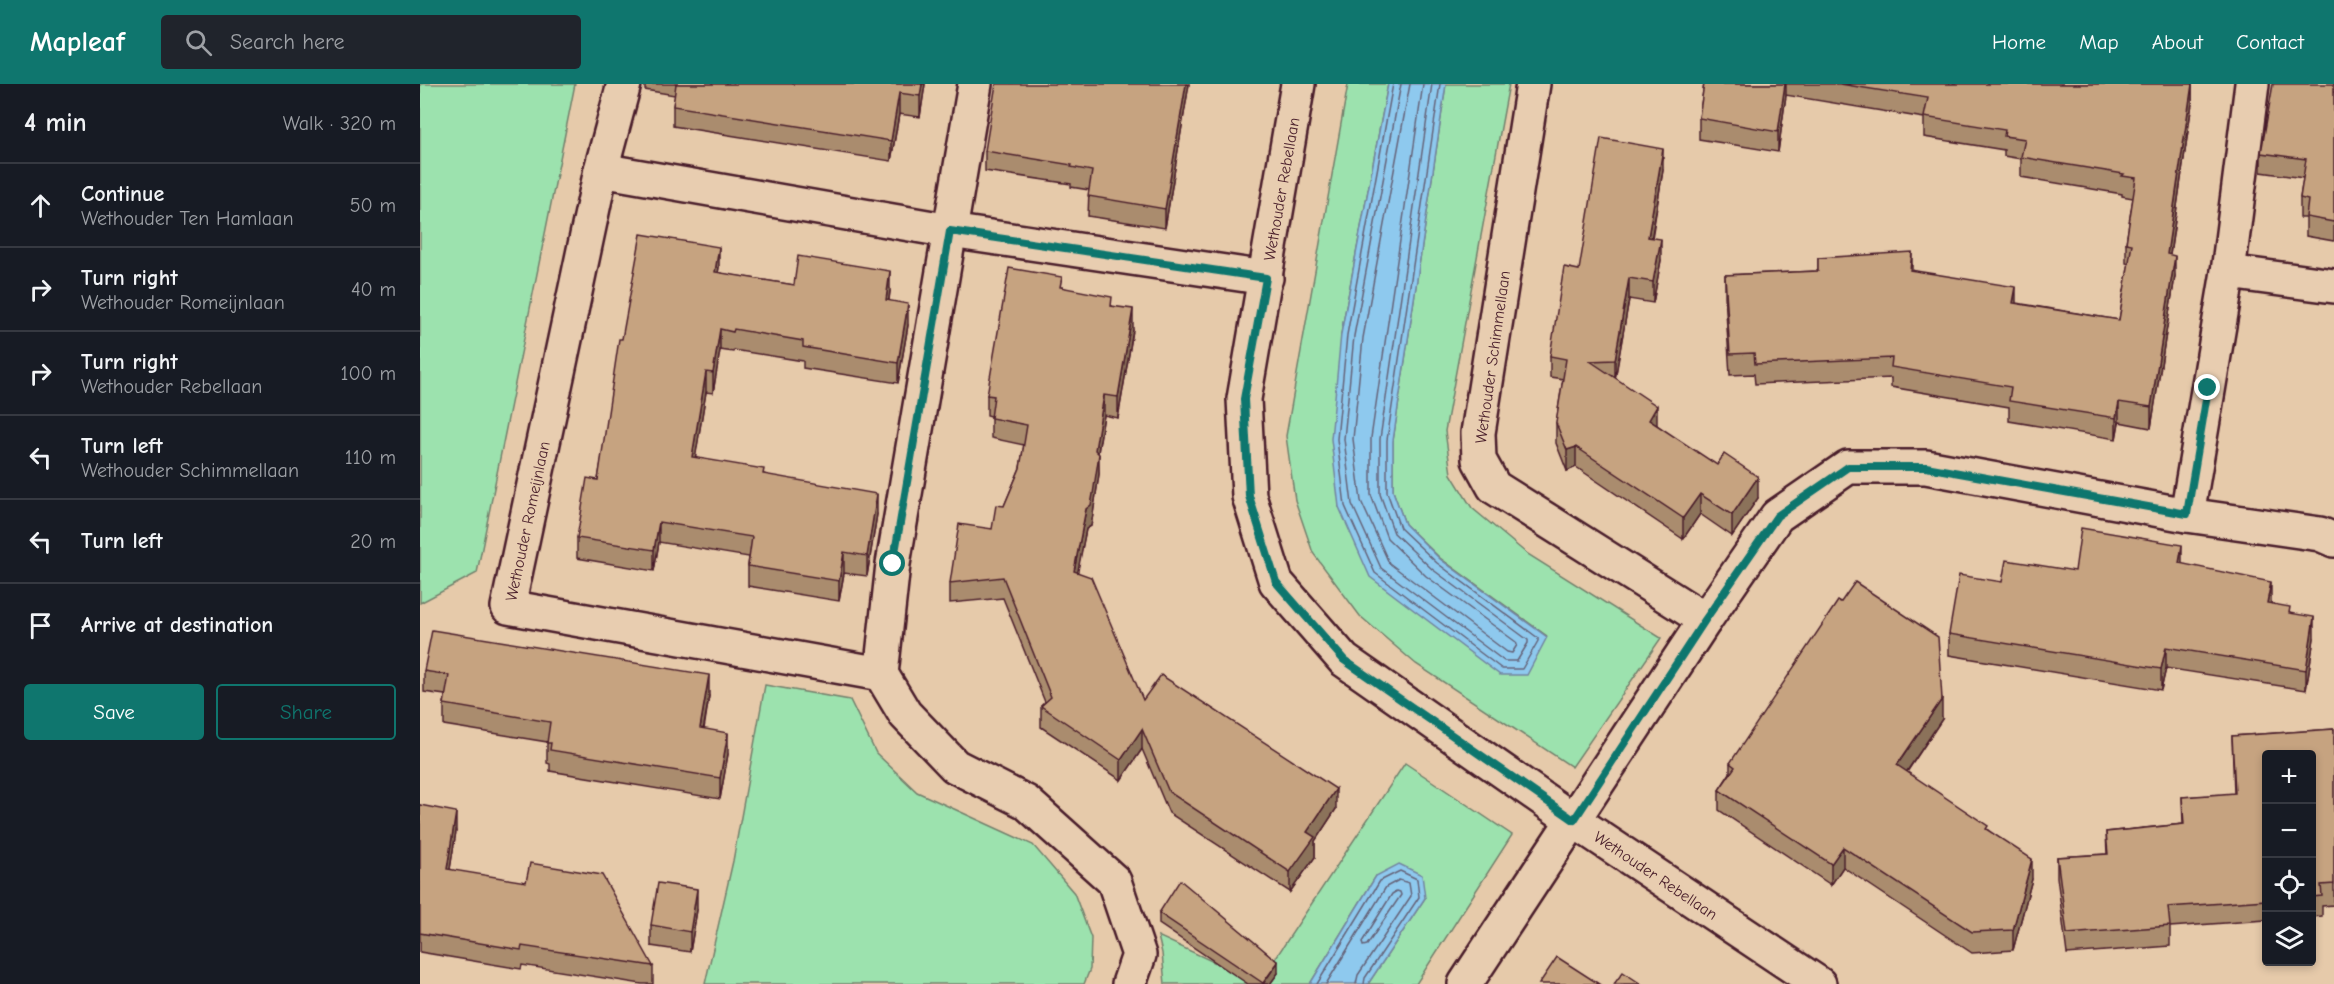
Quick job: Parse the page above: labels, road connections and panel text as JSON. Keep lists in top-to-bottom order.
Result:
{
  "streets": {
    "street": ["Wethouder Rebellaan", "Wethouder Schimmellaan", "Wethouder Romeijnlaan"]
  },
  "page": {
    "header": "Mapleaf",
    "search": "Search here",
    "nav": [
      "Home",
      "Map",
      "About",
      "Contact"
    ],
    "heading": ["4 min", "Walk · 320 m"],
    "list": [
      ["Continue", "Wethouder Ten Hamlaan", "50 m"],
      ["Turn right", "Wethouder Romeijnlaan", "40 m"],
      ["Turn right", "Wethouder Rebellaan", "100 m"],
      ["Turn left", "Wethouder Schimmellaan", "110 m"],
      ["Turn left", "20 m"],
      "Arrive at destination"
    ],
    "buttons": ["Save", "Share"],
    "map_buttons": ["+", "−"]
  }
}
